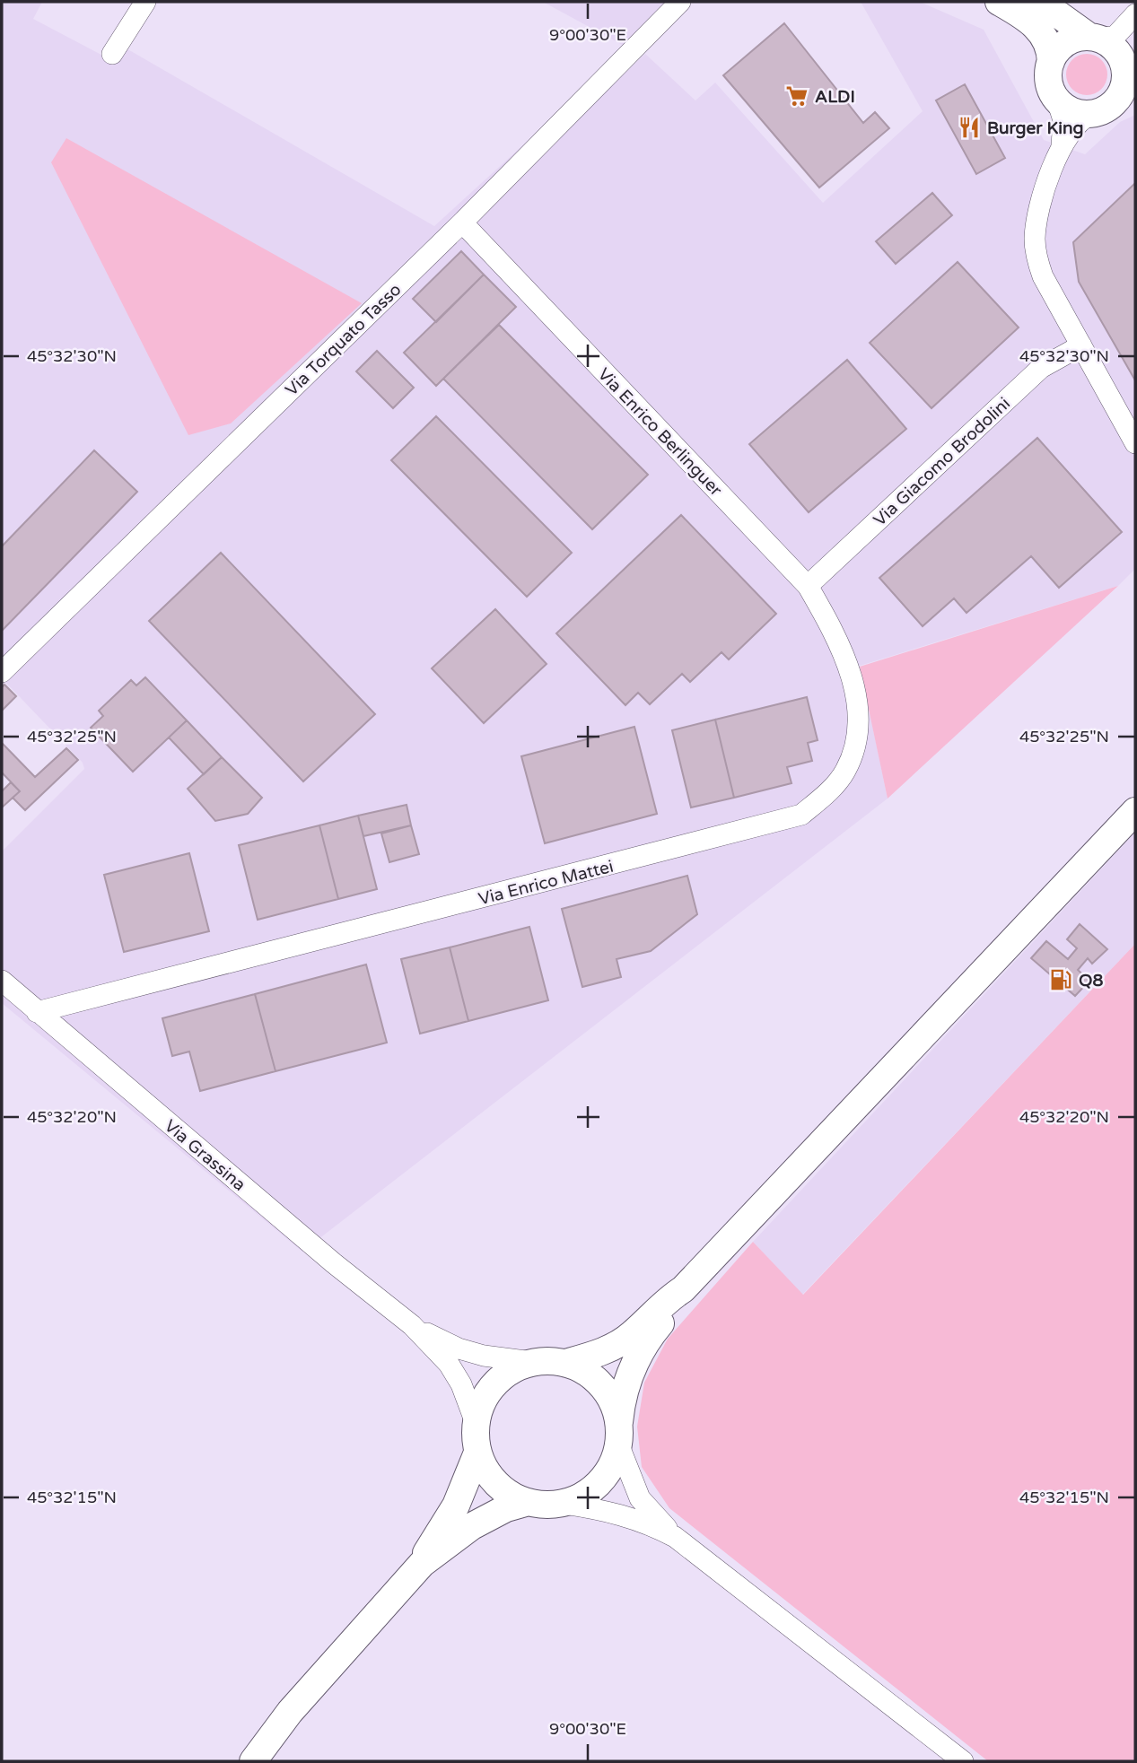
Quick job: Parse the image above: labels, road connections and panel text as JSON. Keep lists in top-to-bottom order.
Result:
{
  "streets": {
    "street": [
      "Via Torquato Tasso",
      "Via Enrico Berlinguer",
      "Via Giacomo Brodolini",
      "Via Enrico Mattei",
      "Via Grassina"
    ]
  },
  "crossings": [
    ["Via Torquato Tasso", "Via Enrico Berlinguer"],
    ["Via Enrico Berlinguer", "Via Giacomo Brodolini"],
    ["Via Enrico Berlinguer", "Via Enrico Mattei"],
    ["Via Giacomo Brodolini", "Via Enrico Mattei"],
    ["Via Enrico Mattei", "Via Grassina"]
  ],
  "places": {
    "supermarket": ["ALDI"],
    "restaurant": ["Burger King"],
    "fuel station": ["Q8"]
  },
  "coordinates": [
    "9°00'30\"E",
    "45°32'30\"N",
    "45°32'25\"N",
    "45°32'20\"N",
    "45°32'15\"N"
  ]
}
